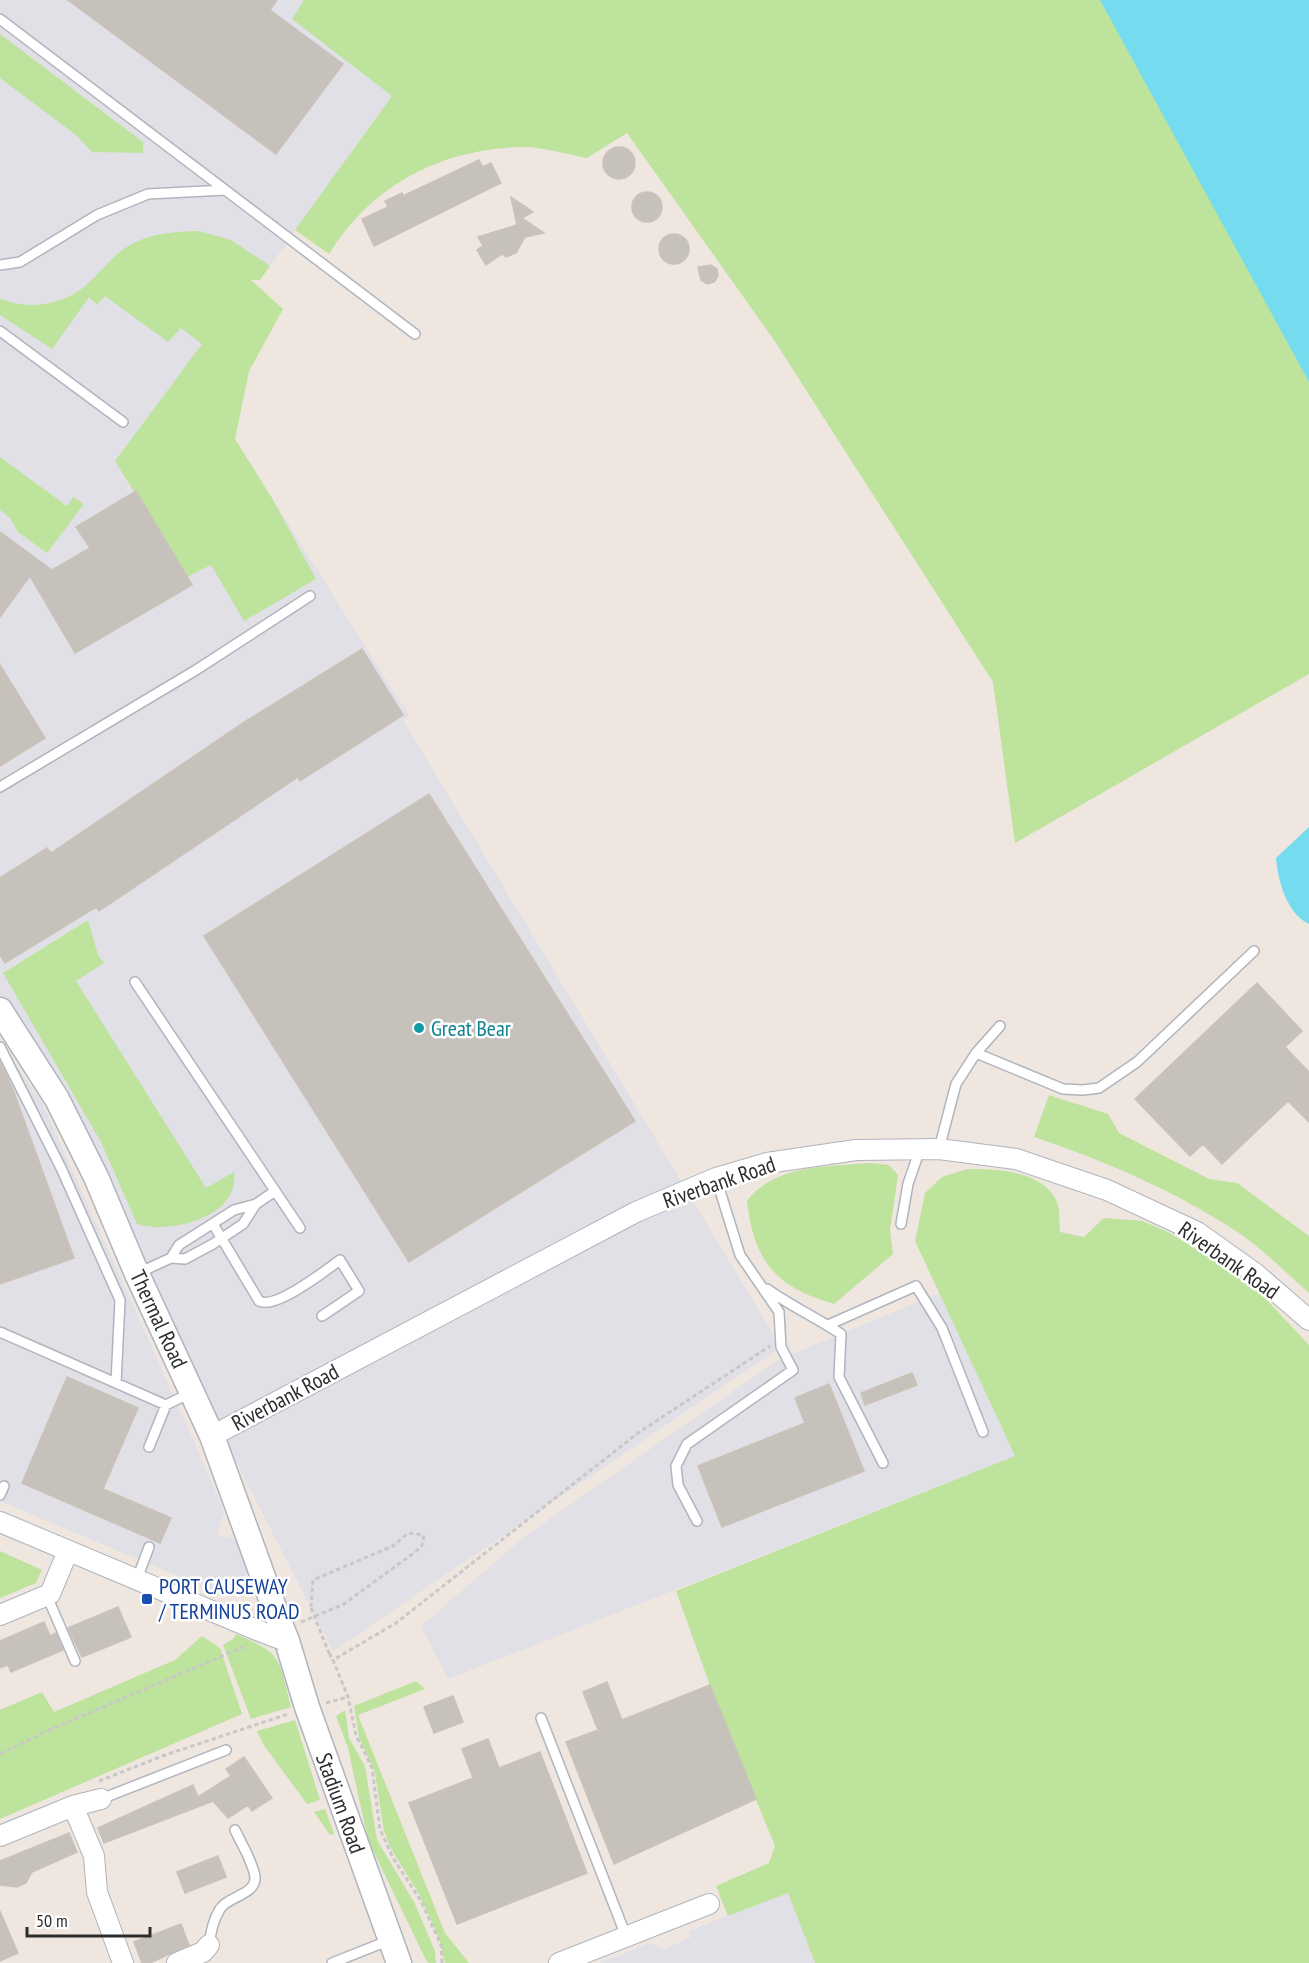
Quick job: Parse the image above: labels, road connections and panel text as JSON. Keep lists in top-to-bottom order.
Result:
{
  "streets": {
    "street": ["Riverbank Road", "Thermal Road", "Stadium Road"]
  },
  "crossings": [
    ["Riverbank Road", "Thermal Road"],
    ["Thermal Road", "Stadium Road"]
  ],
  "places": {
    "other": ["Great Bear"],
    "transit": ["PORT CAUSEWAY / TERMINUS ROAD"]
  },
  "scale_bar": "50 m"
}
